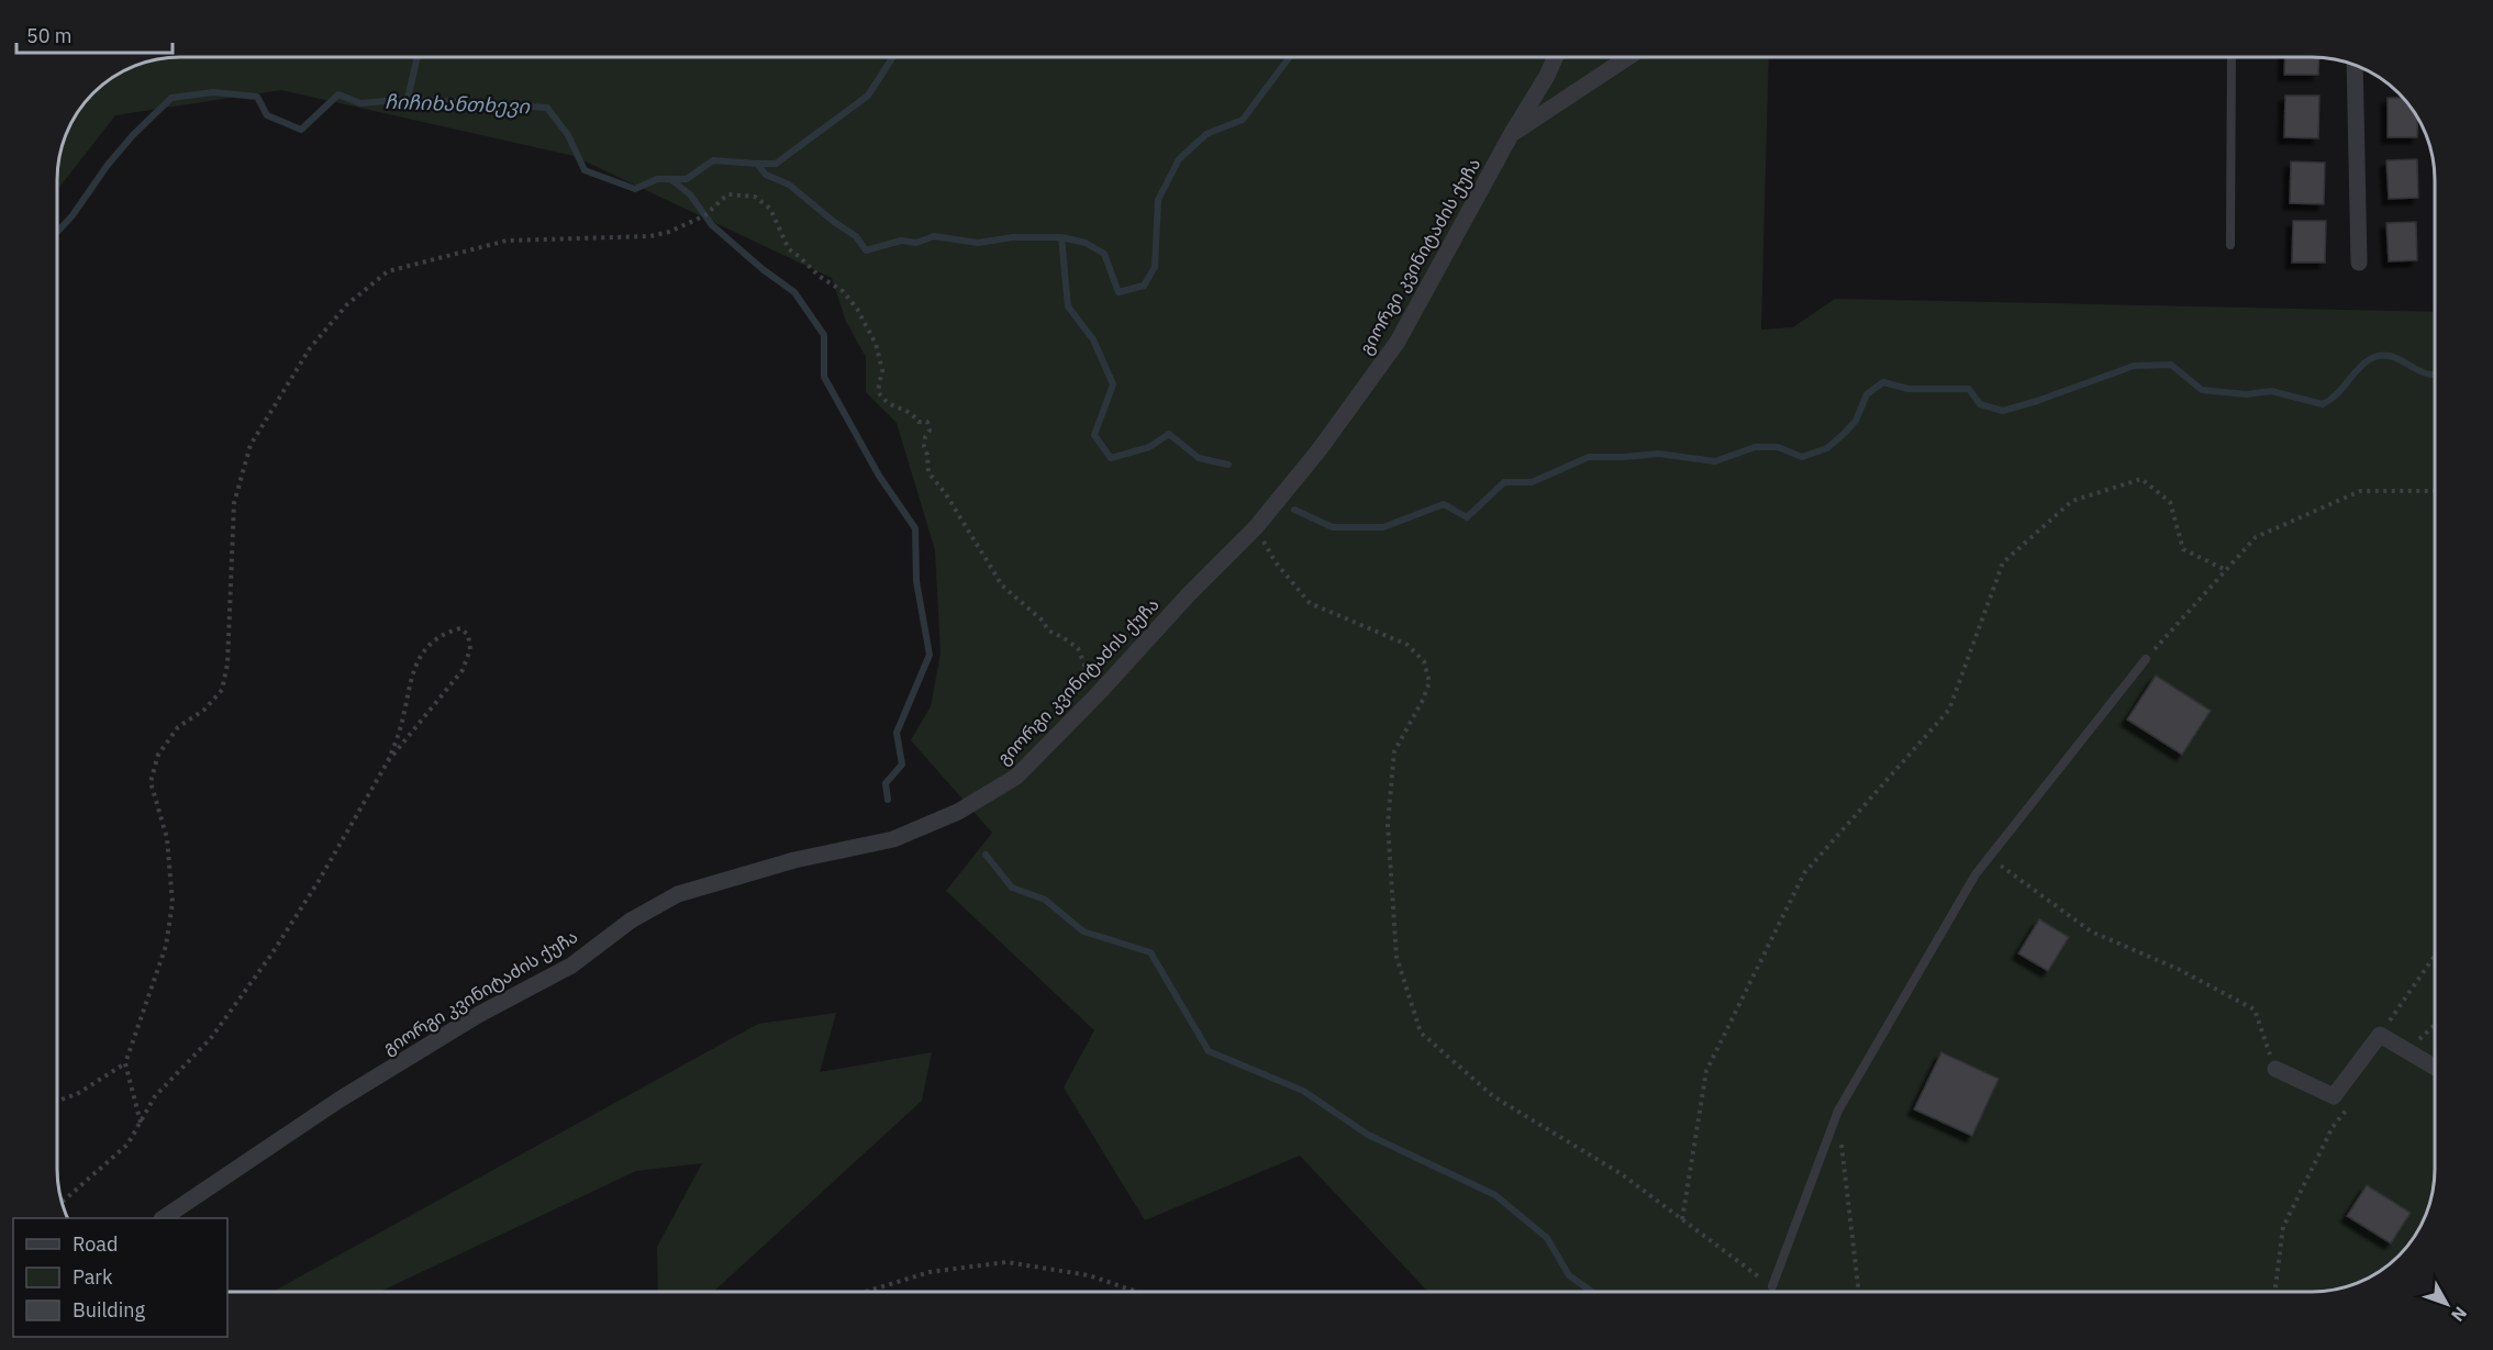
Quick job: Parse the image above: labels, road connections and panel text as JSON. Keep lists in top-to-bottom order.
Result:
{
  "streets": {
    "street": ["გიორგი კვინიტაძის ქუჩა"]
  },
  "water": ["ჩიჩიხანთხევი"],
  "legend": ["Road", "Park", "Building"],
  "scale_bar": "50 m",
  "north": "bottom right"
}
